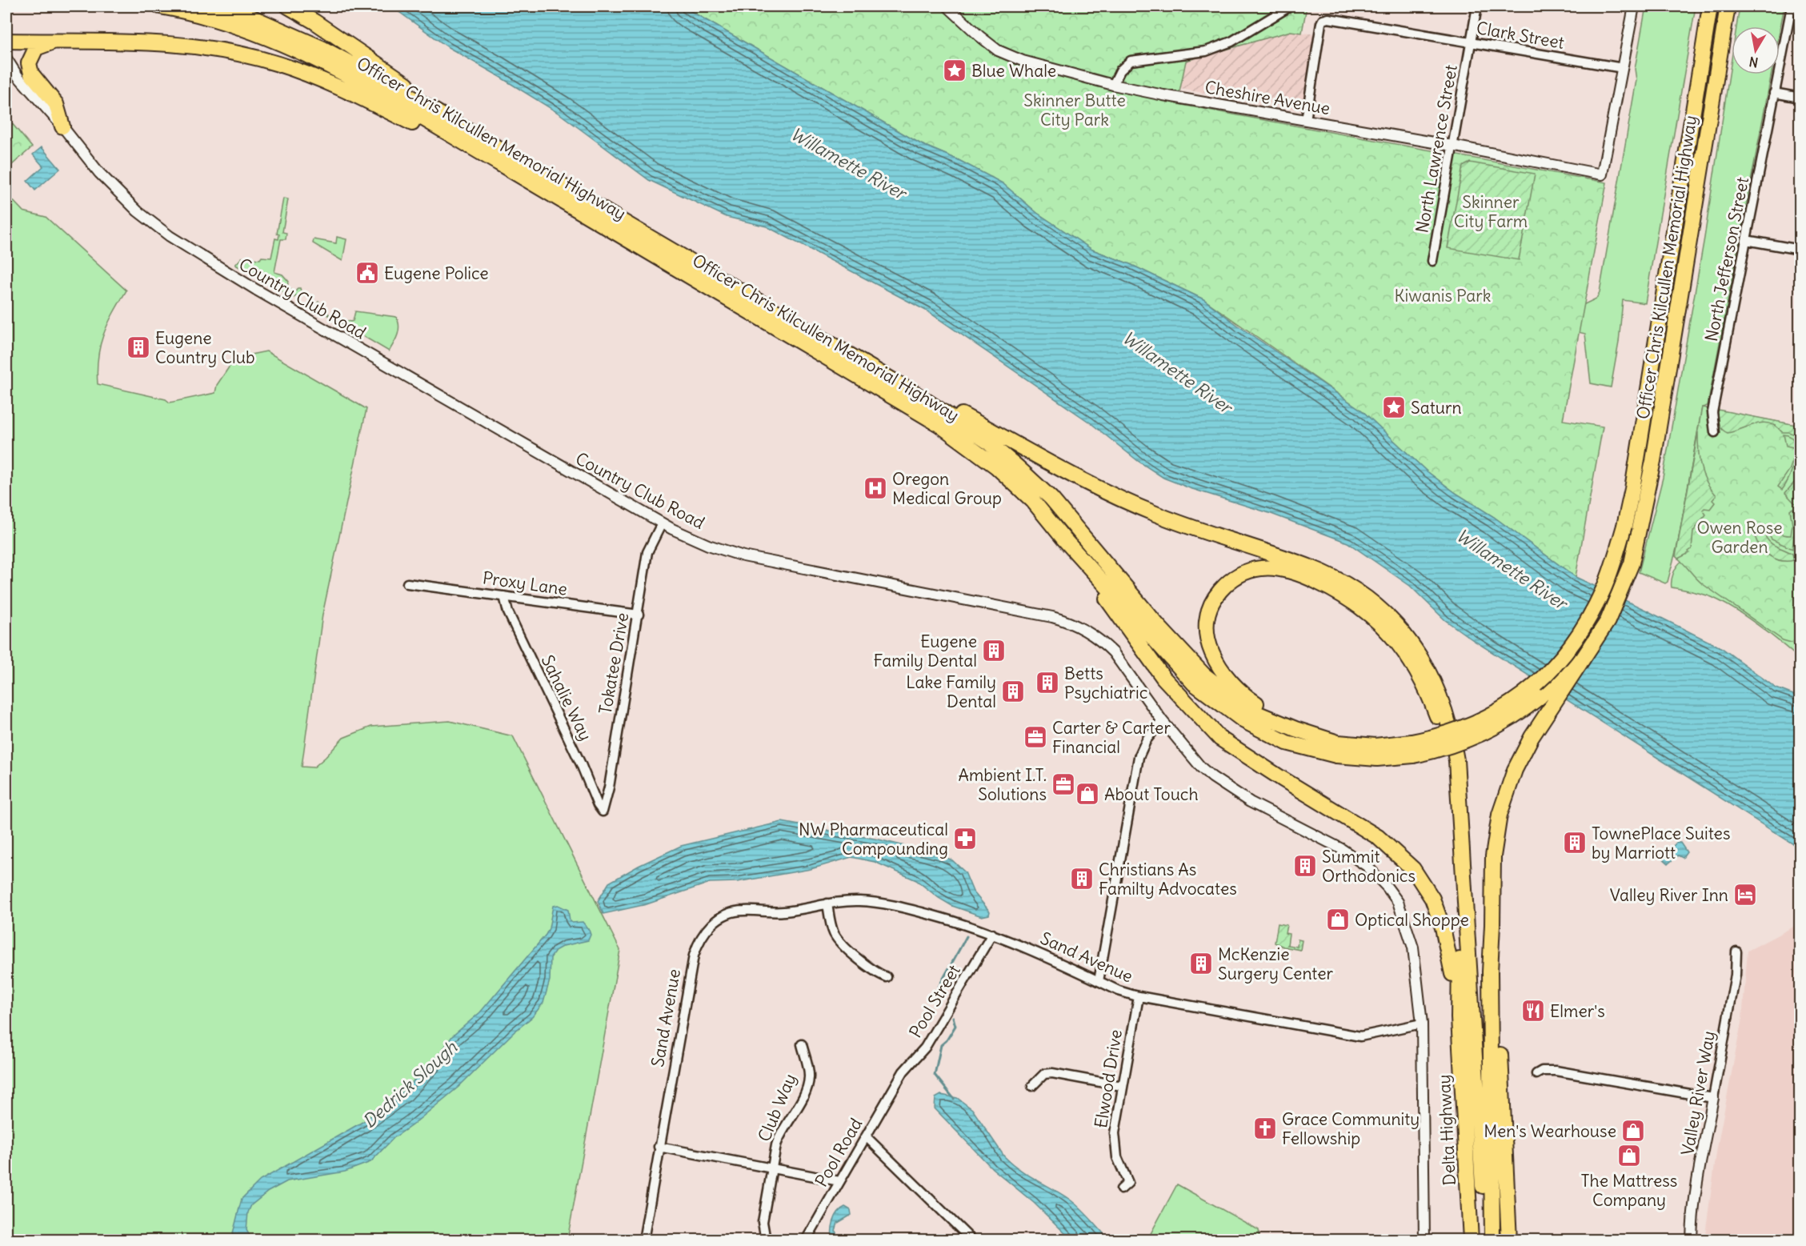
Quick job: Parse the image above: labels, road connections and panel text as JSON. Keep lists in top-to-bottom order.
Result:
{
  "streets": {
    "highway": ["Officer Chris Kilcullen Memorial Highway", "Delta Highway"],
    "street": [
      "Clark Street",
      "Cheshire Avenue",
      "North Lawrence Street",
      "North Jefferson Street",
      "Country Club Road",
      "Proxy Lane",
      "Tokatee Drive",
      "Sahalie Way",
      "Sand Avenue",
      "Pool Street",
      "Elwood Drive",
      "Valley River Way",
      "Club Way",
      "Pool Road"
    ]
  },
  "crossings": [
    ["Clark Street", "Cheshire Avenue"],
    ["Clark Street", "North Lawrence Street"],
    ["Cheshire Avenue", "North Lawrence Street"],
    ["Country Club Road", "Tokatee Drive"],
    ["Country Club Road", "Sand Avenue"],
    ["Proxy Lane", "Tokatee Drive"],
    ["Proxy Lane", "Sahalie Way"],
    ["Tokatee Drive", "Sahalie Way"],
    ["Sand Avenue", "Pool Street"],
    ["Sand Avenue", "Elwood Drive"],
    ["Pool Street", "Pool Road"]
  ],
  "water": ["Willamette River", "Dedrick Slough"],
  "parks": [
    "Skinner Butte City Park",
    "Skinner City Farm",
    "Kiwanis Park",
    "Owen Rose Garden"
  ],
  "places": {
    "place": ["Blue Whale", "Saturn"],
    "public building": ["Eugene Police"],
    "building": [
      "Eugene Country Club",
      "Eugene Family Dental",
      "Betts Psychiatric",
      "Lake Family Dental",
      "TownePlace Suites by Marriott",
      "Summit Orthodonics",
      "Christians As Familty Advocates",
      "McKenzie Surgery Center"
    ],
    "hospital": ["Oregon Medical Group"],
    "office": ["Carter & Carter Financial", "Ambient I.T. Solutions"],
    "shop": [
      "About Touch",
      "Optical Shoppe",
      "Men's Wearhouse",
      "The Mattress Company"
    ],
    "pharmacy": ["NW Pharmaceutical Compounding"],
    "hotel": ["Valley River Inn"],
    "restaurant": ["Elmer's"],
    "church": ["Grace Community Fellowship"]
  },
  "north": "bottom"
}
